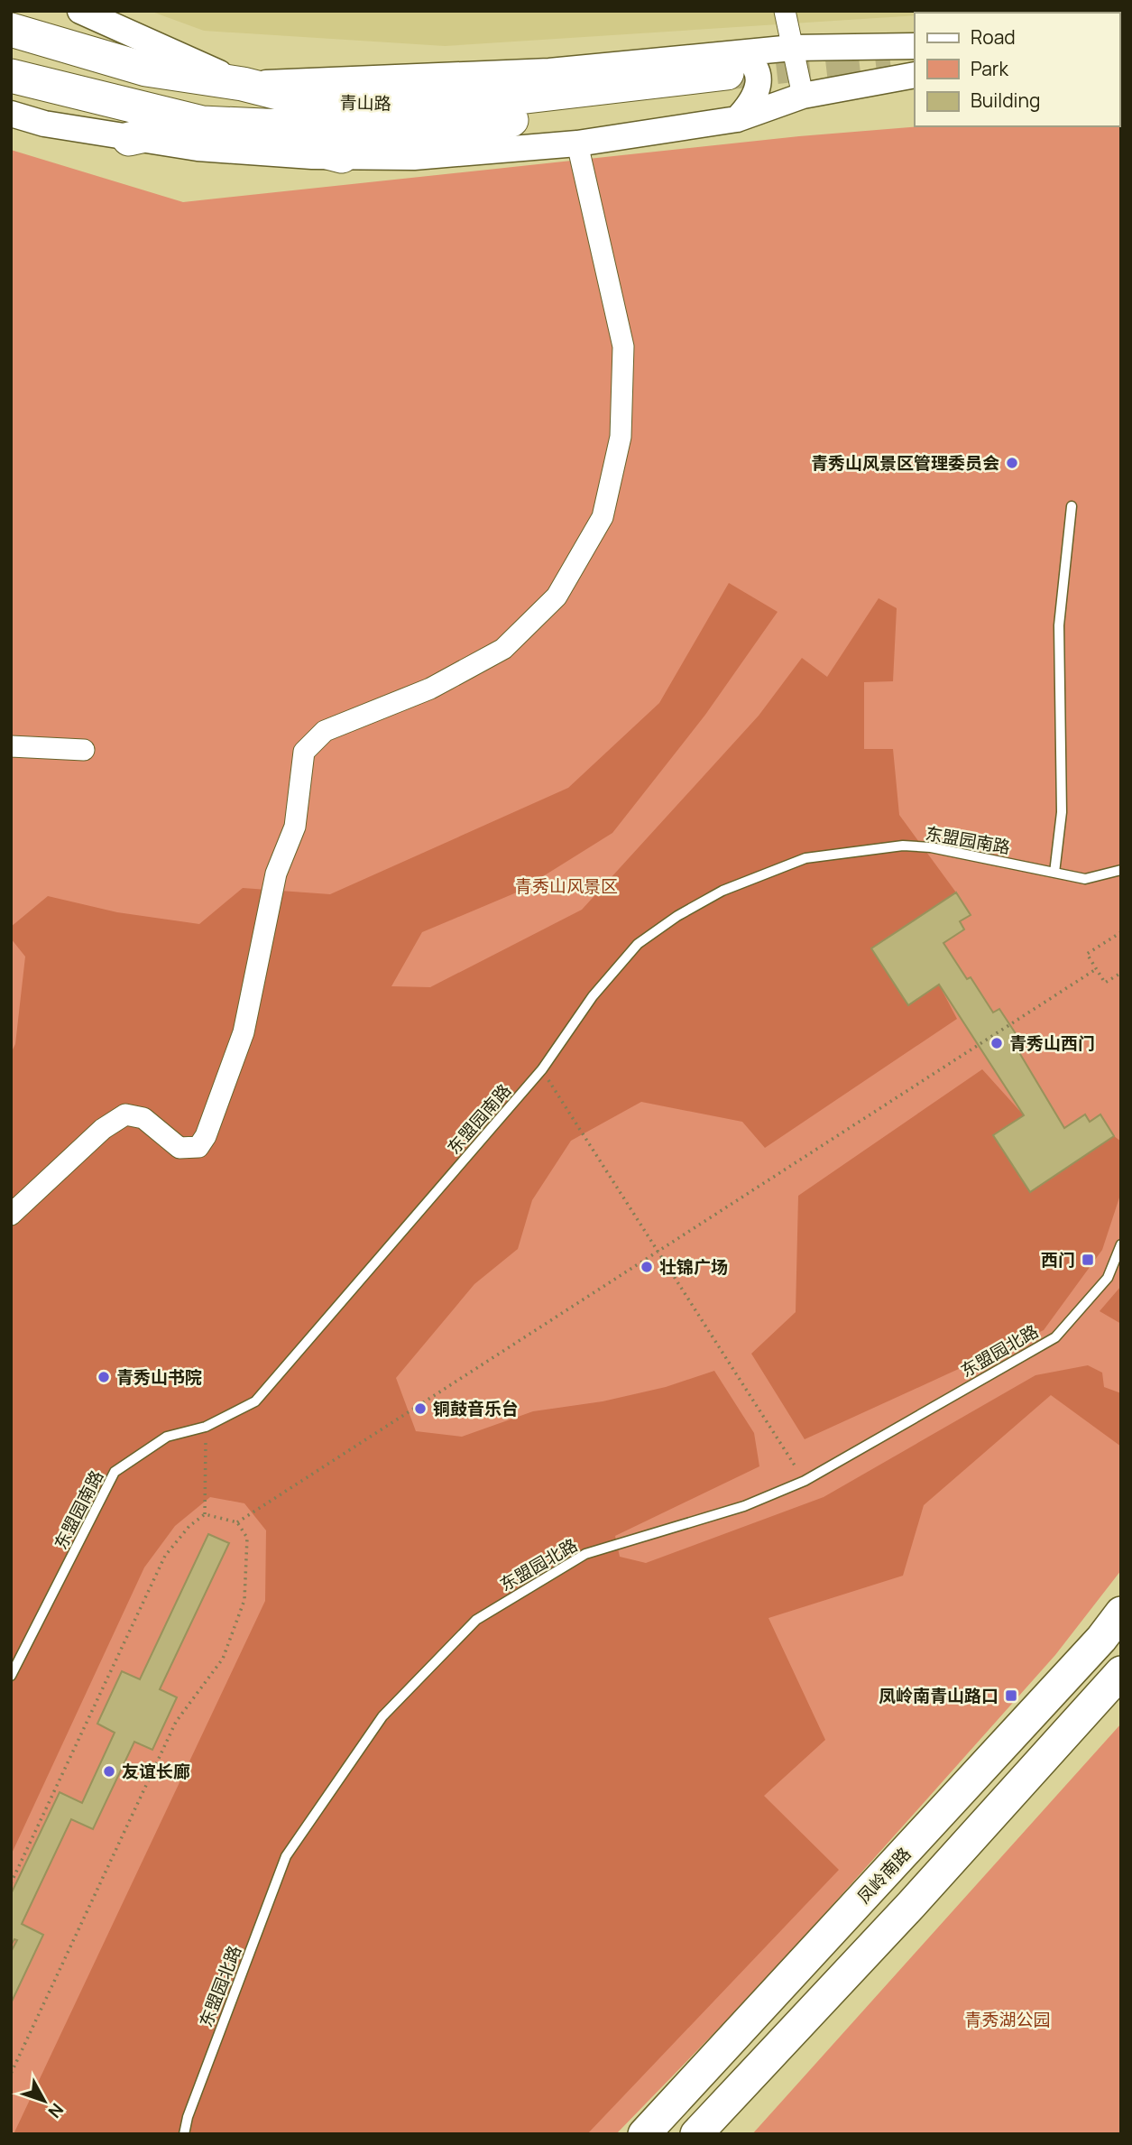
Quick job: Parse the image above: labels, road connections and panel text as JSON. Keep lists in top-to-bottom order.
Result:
{
  "streets": {
    "highway": ["青山路"],
    "main road": ["凤岭南路"],
    "lane": ["东盟园南路", "东盟园北路"]
  },
  "parks": ["青秀山风景区", "青秀湖公园"],
  "places": {
    "other": [
      "青秀山风景区管理委员会",
      "青秀山西门",
      "壮锦广场",
      "青秀山书院",
      "铜鼓音乐台",
      "友谊长廊"
    ],
    "transit": ["西门", "凤岭南青山路口"]
  },
  "legend": ["Road", "Park", "Building"],
  "north": "bottom right"
}
